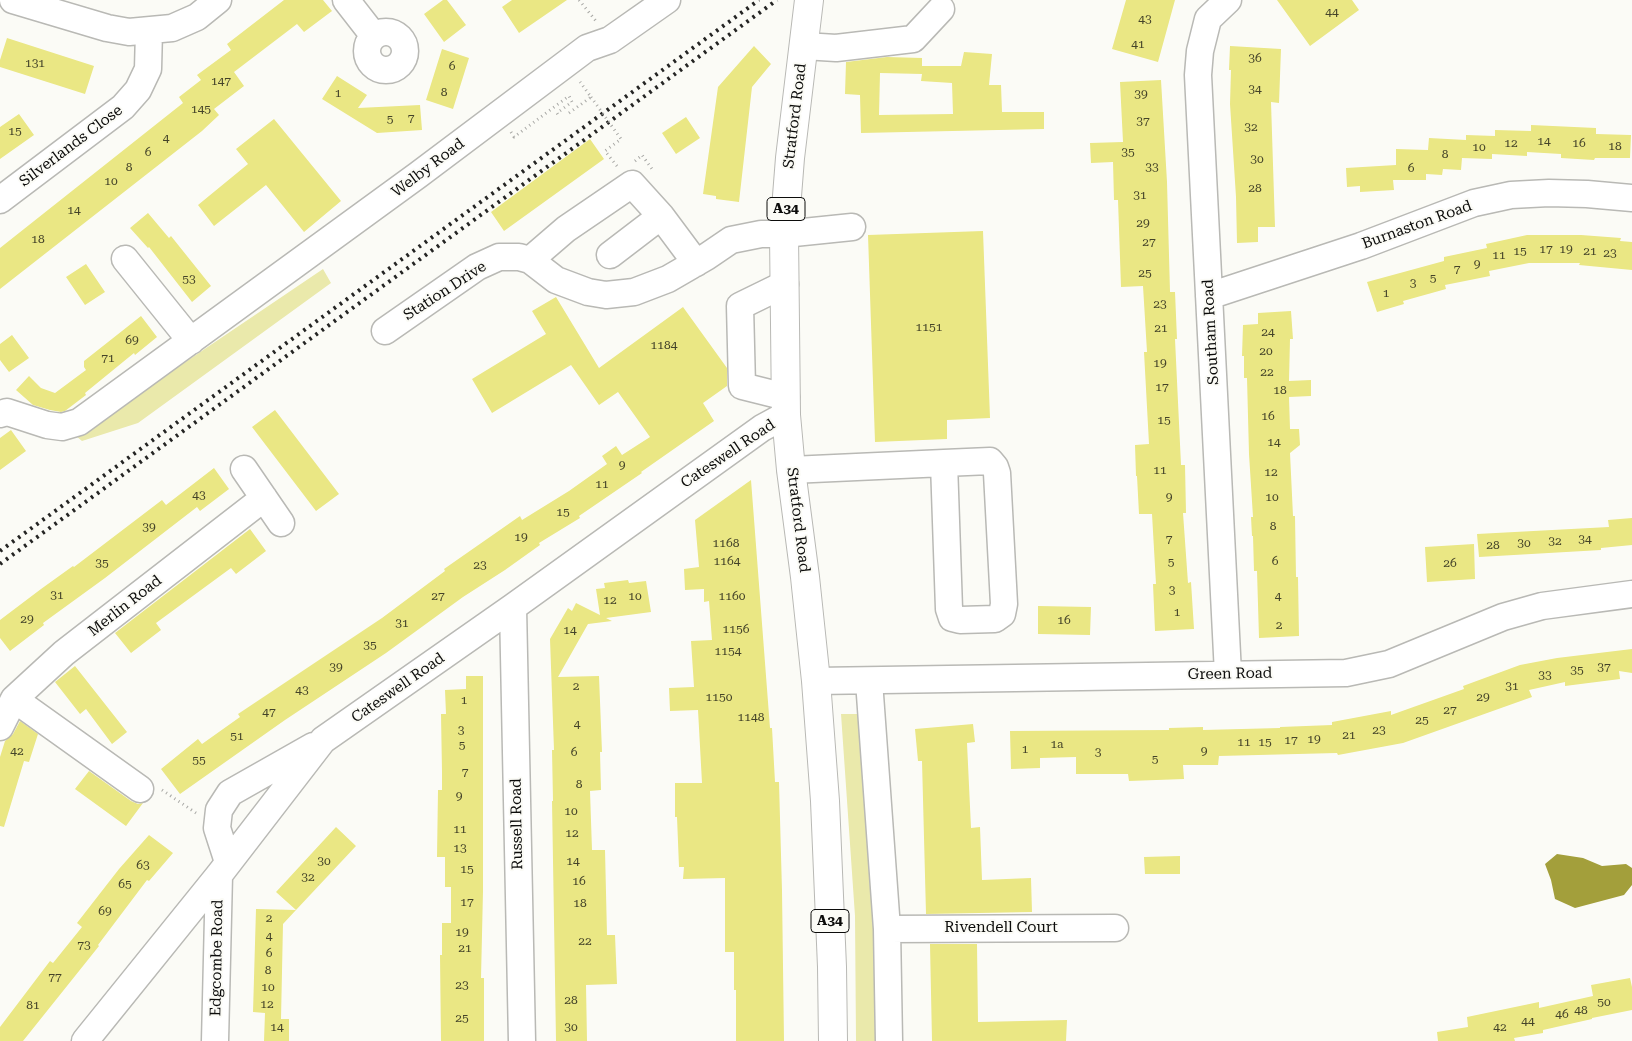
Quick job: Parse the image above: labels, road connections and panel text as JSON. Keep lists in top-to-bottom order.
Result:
{
  "streets": {
    "highway": ["Stratford Road", "A34"],
    "street": [
      "Silverlands Close",
      "Welby Road",
      "Burnaston Road",
      "Station Drive",
      "Southam Road",
      "Cateswell Road",
      "Merlin Road",
      "Green Road",
      "Russell Road",
      "Rivendell Court",
      "Edgcombe Road"
    ]
  },
  "crossings": [
    ["Stratford Road", "Cateswell Road"],
    ["Stratford Road", "Green Road"],
    ["Burnaston Road", "Southam Road"],
    ["Southam Road", "Green Road"],
    ["Cateswell Road", "Russell Road"],
    ["Cateswell Road", "Edgcombe Road"]
  ],
  "house_numbers": [
    "44",
    "43",
    "41",
    "36",
    "131",
    "6",
    "147",
    "34",
    "8",
    "1",
    "39",
    "145",
    "7",
    "5",
    "37",
    "32",
    "15",
    "4",
    "14",
    "12",
    "16",
    "18",
    "10",
    "6",
    "35",
    "8",
    "30",
    "8",
    "33",
    "6",
    "10",
    "28",
    "31",
    "14",
    "29",
    "18",
    "27",
    "17",
    "19",
    "15",
    "21",
    "23",
    "11",
    "9",
    "7",
    "25",
    "5",
    "53",
    "3",
    "1",
    "23",
    "1151",
    "21",
    "24",
    "69",
    "1184",
    "20",
    "71",
    "19",
    "22",
    "17",
    "18",
    "16",
    "15",
    "14",
    "9",
    "11",
    "12",
    "11",
    "43",
    "9",
    "10",
    "15",
    "8",
    "39",
    "19",
    "7",
    "34",
    "32",
    "1168",
    "30",
    "28",
    "1164",
    "6",
    "5",
    "35",
    "26",
    "23",
    "3",
    "31",
    "27",
    "10",
    "1160",
    "4",
    "12",
    "1",
    "29",
    "16",
    "31",
    "2",
    "1156",
    "14",
    "35",
    "1154",
    "39",
    "37",
    "35",
    "33",
    "2",
    "31",
    "43",
    "1150",
    "29",
    "1",
    "27",
    "47",
    "1148",
    "25",
    "4",
    "3",
    "23",
    "21",
    "51",
    "19",
    "17",
    "11",
    "15",
    "1a",
    "5",
    "1",
    "42",
    "9",
    "6",
    "3",
    "5",
    "55",
    "7",
    "8",
    "9",
    "10",
    "11",
    "12",
    "13",
    "30",
    "14",
    "63",
    "15",
    "32",
    "16",
    "65",
    "17",
    "18",
    "69",
    "2",
    "19",
    "4",
    "22",
    "73",
    "21",
    "6",
    "8",
    "77",
    "23",
    "10",
    "28",
    "50",
    "12",
    "81",
    "48",
    "46",
    "25",
    "44",
    "14",
    "30",
    "42"
  ]
}
